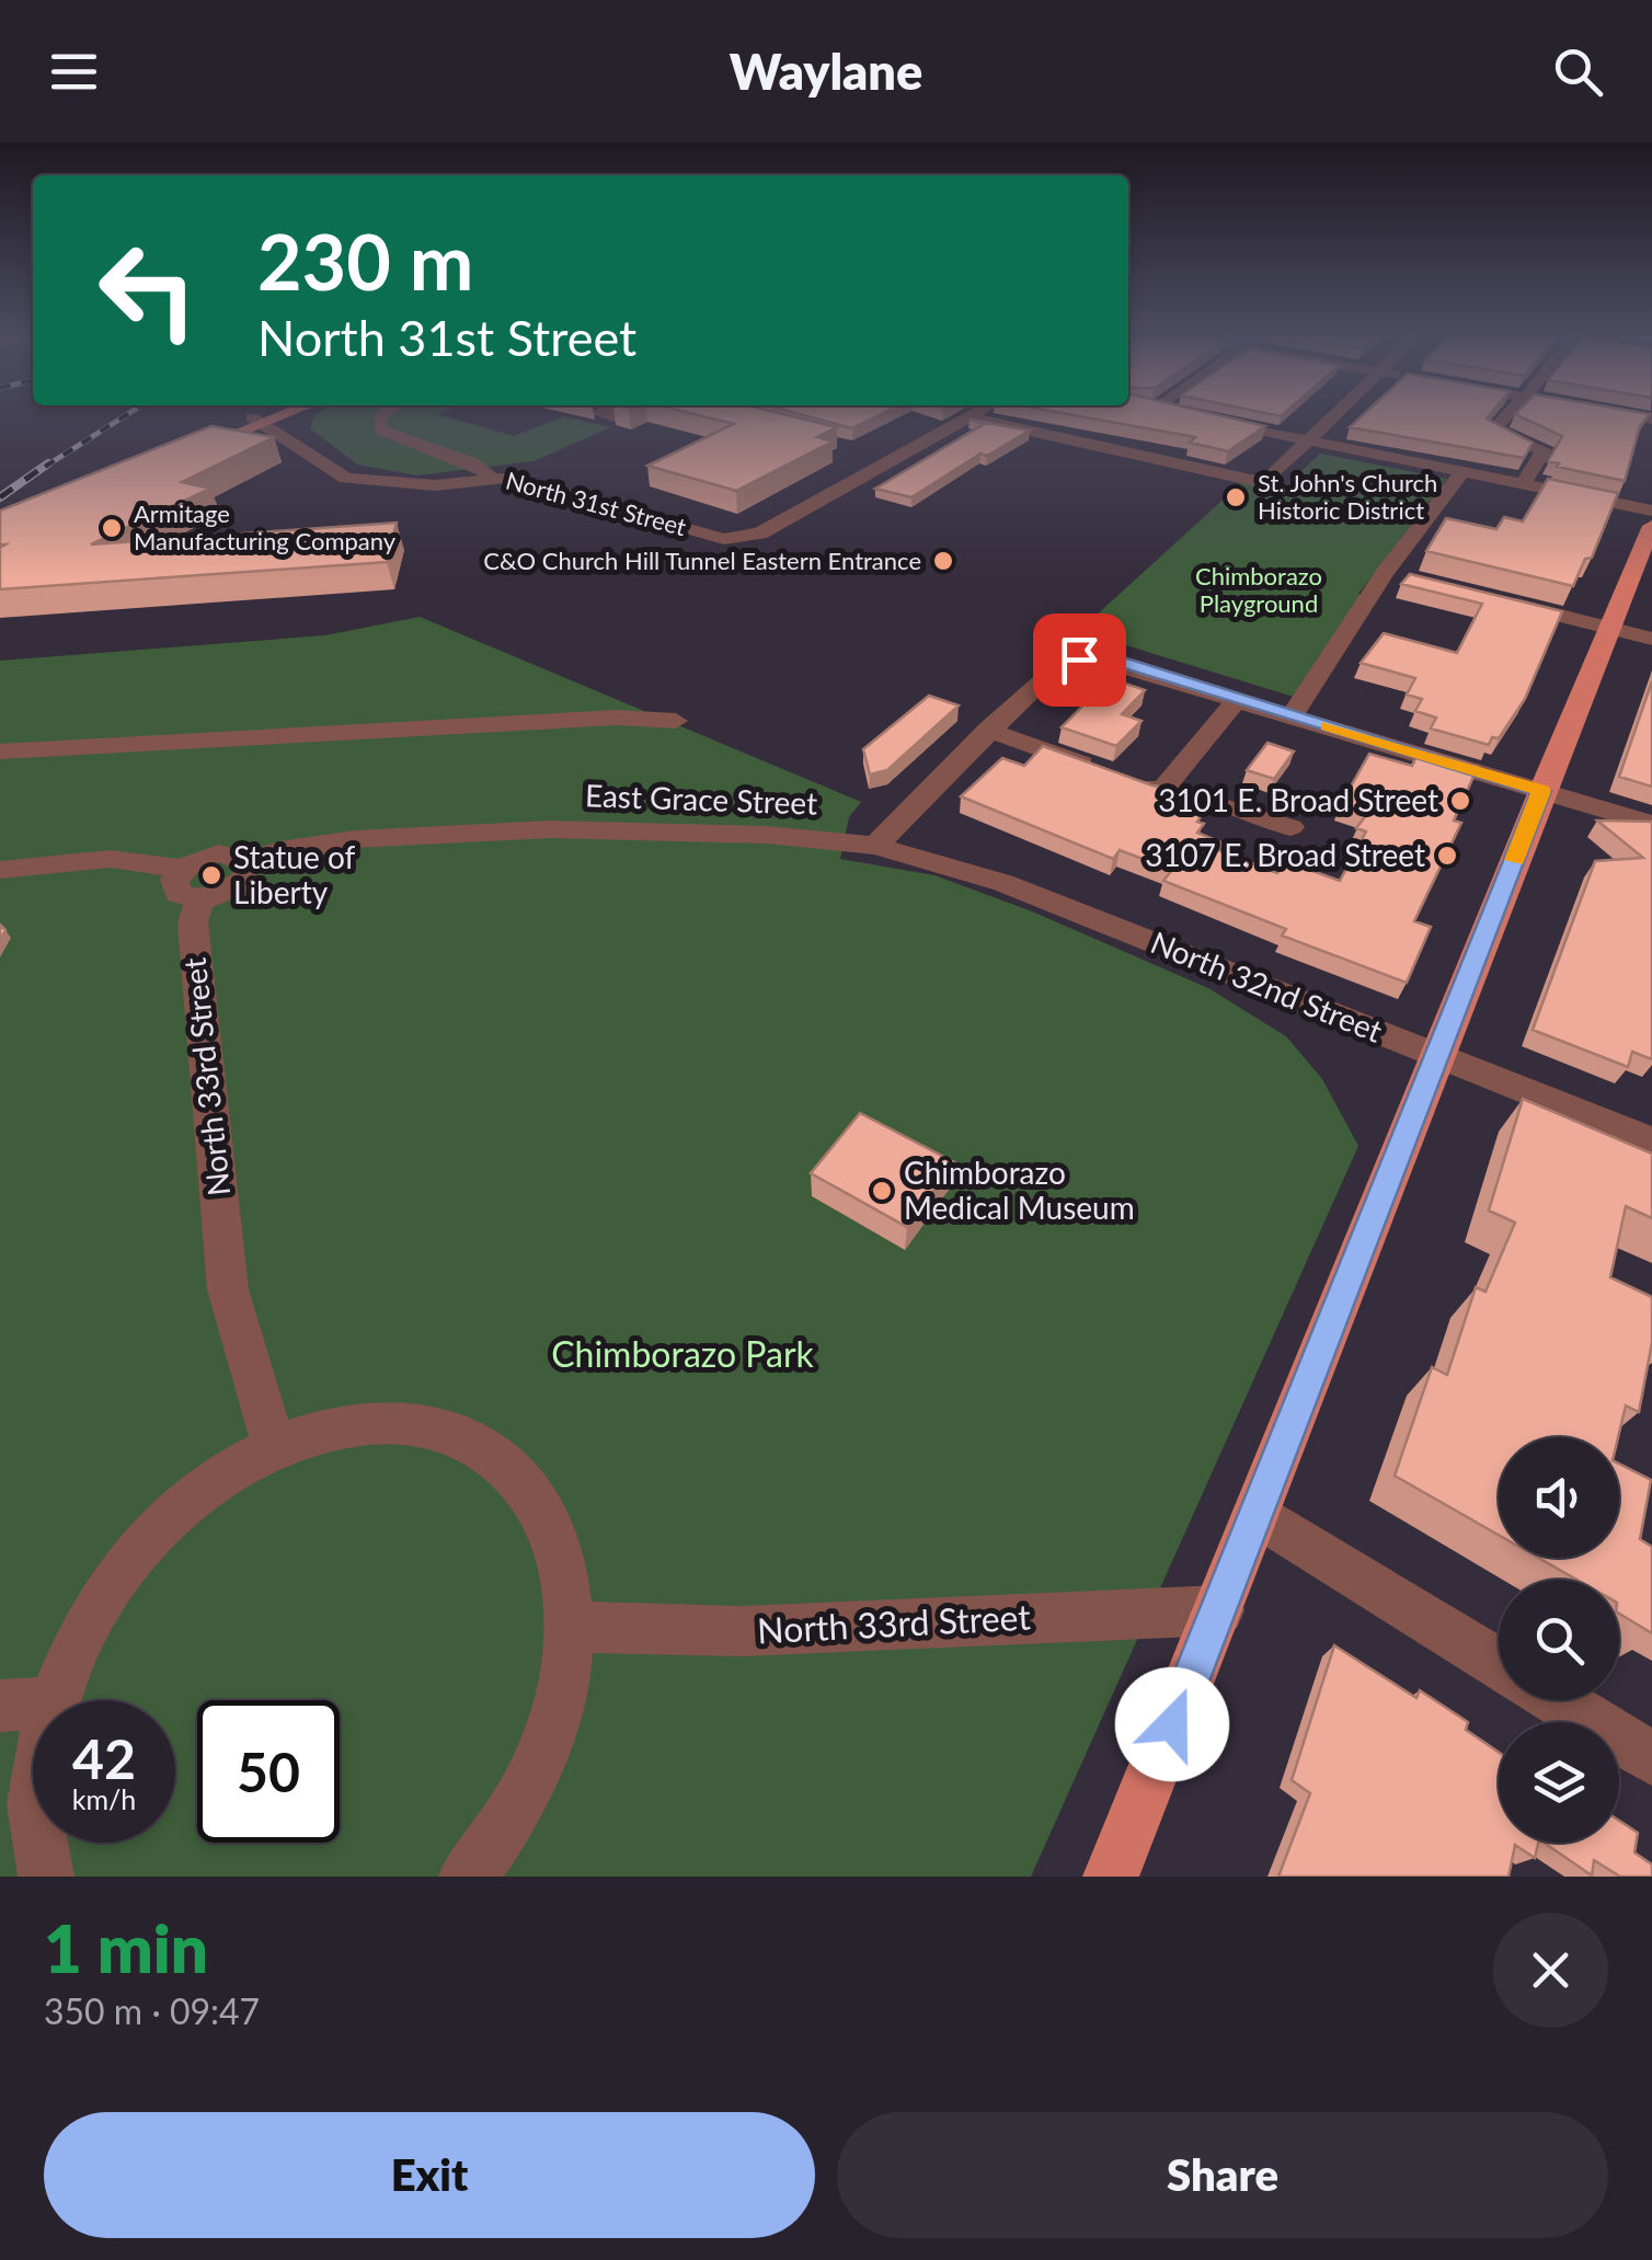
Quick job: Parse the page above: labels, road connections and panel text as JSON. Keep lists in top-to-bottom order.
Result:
{
  "streets": {
    "street": [
      "North 31st Street",
      "East Grace Street",
      "North 32nd Street",
      "North 33rd Street"
    ]
  },
  "crossings": [
    ["East Grace Street", "North 32nd Street"],
    ["East Grace Street", "North 33rd Street"]
  ],
  "parks": ["Chimborazo Playground", "Chimborazo Park"],
  "places": [
    "St. John's Church Historic District",
    "Armitage Manufacturing Company",
    "C&O Church Hill Tunnel Eastern Entrance",
    "3101 E. Broad Street",
    "3107 E. Broad Street",
    "Statue of Liberty",
    "Chimborazo Medical Museum"
  ],
  "page": {
    "header": "Waylane",
    "turn": ["230 m", "North 31st Street"],
    "speed": "42 km/h",
    "limit": "50",
    "heading": ["1 min", "350 m · 09:47"],
    "buttons": ["Exit", "Share"]
  }
}
